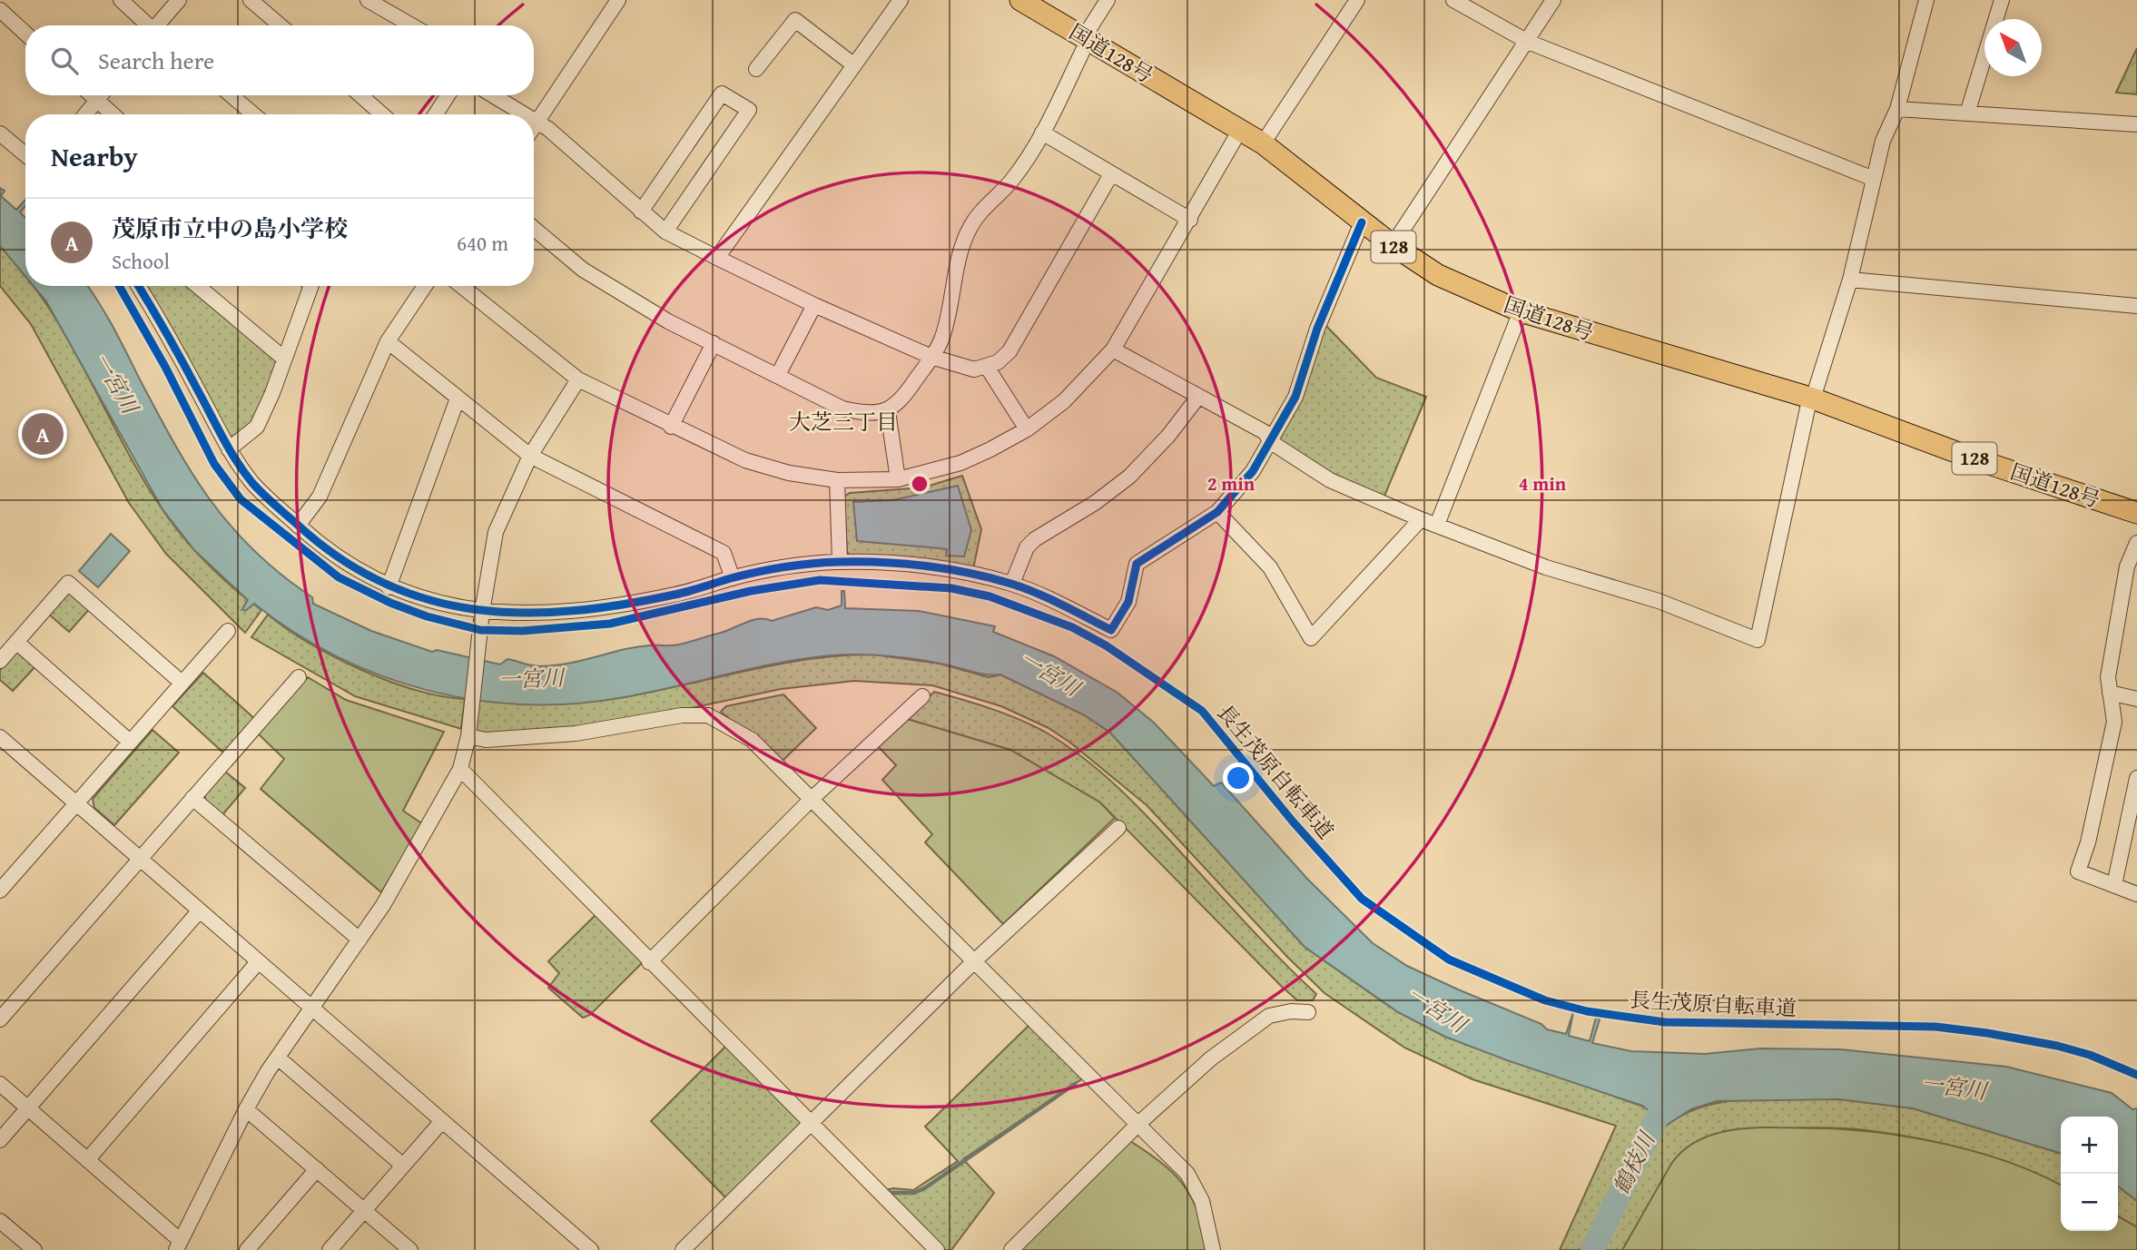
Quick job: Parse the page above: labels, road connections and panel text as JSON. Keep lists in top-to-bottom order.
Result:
{
  "streets": {
    "highway": ["国道128号", "128"],
    "cycle path": ["長生茂原自転車道"]
  },
  "districts": ["大芝三丁目"],
  "water": ["一宮川", "鶴枝川"],
  "north": "top left",
  "page": {
    "search": "Search here",
    "heading": "Nearby",
    "list": [
      {
        "mark": "A",
        "name": "茂原市立中の島小学校",
        "note": "School",
        "value": "640 m"
      }
    ],
    "pins": "A",
    "map_buttons": ["+", "−"]
  },
  "rings": ["2 min", "4 min"]
}
